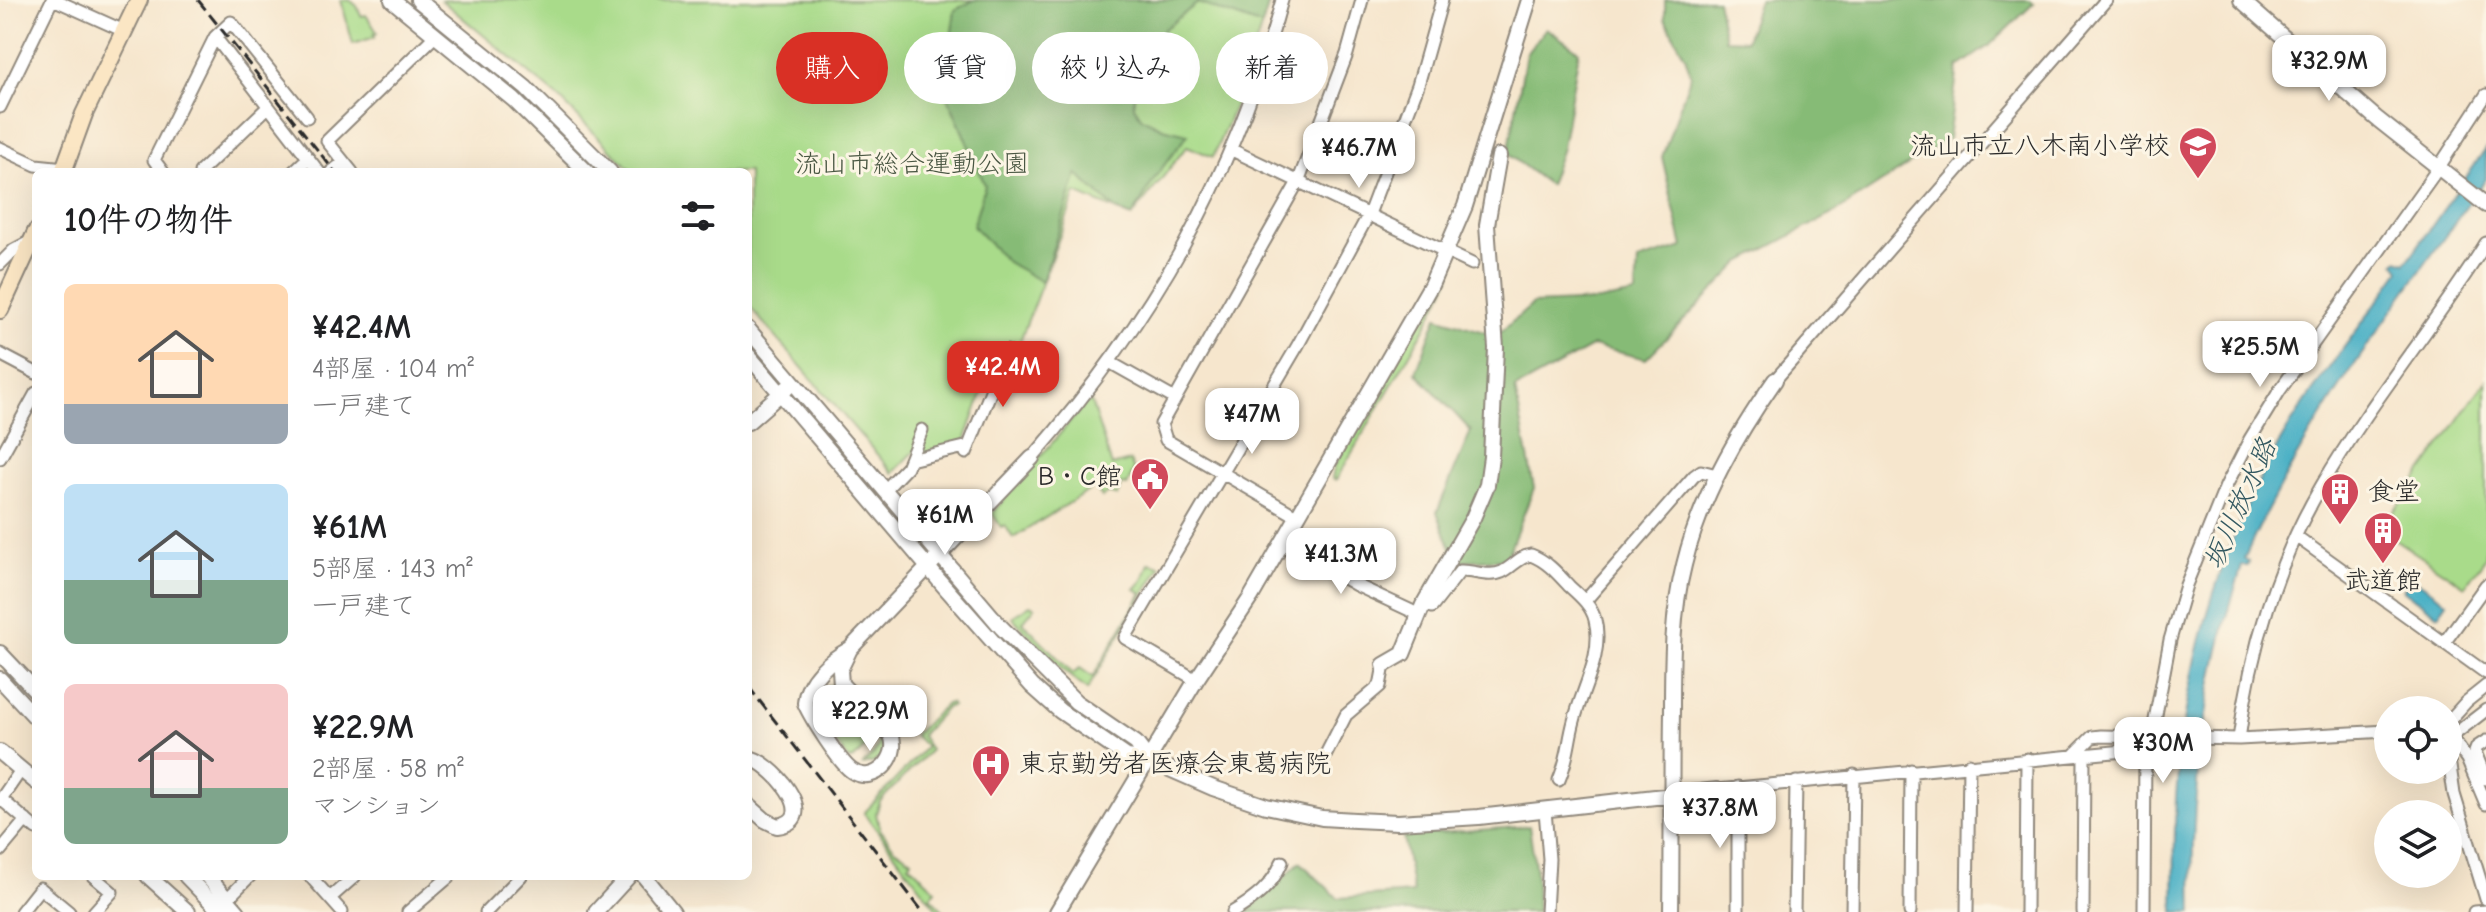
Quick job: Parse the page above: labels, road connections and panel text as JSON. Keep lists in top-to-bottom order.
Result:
{
  "water": ["坂川放水路"],
  "parks": ["流山市総合運動公園"],
  "places": {
    "school or university": ["流山市立八木南小学校"],
    "public building": ["B・C館"],
    "building": ["食堂", "武道館"],
    "hospital": ["東京勤労者医療会東葛病院"]
  },
  "page": {
    "chip": [
      "購入",
      "賃貸",
      "絞り込み",
      "新着"
    ],
    "price": [
      "¥32.9M",
      "¥46.7M",
      "¥25.5M",
      "¥42.4M",
      "¥47M",
      "¥61M",
      "¥41.3M",
      "¥22.9M",
      "¥30M",
      "¥37.8M"
    ],
    "heading": "10件の物件",
    "list": [
      {
        "name": "¥42.4M",
        "note": "4部屋 · 104 m² · 一戸建て"
      },
      {
        "name": "¥61M",
        "note": "5部屋 · 143 m² · 一戸建て"
      },
      {
        "name": "¥22.9M",
        "note": "2部屋 · 58 m² · マンション"
      }
    ]
  }
}
